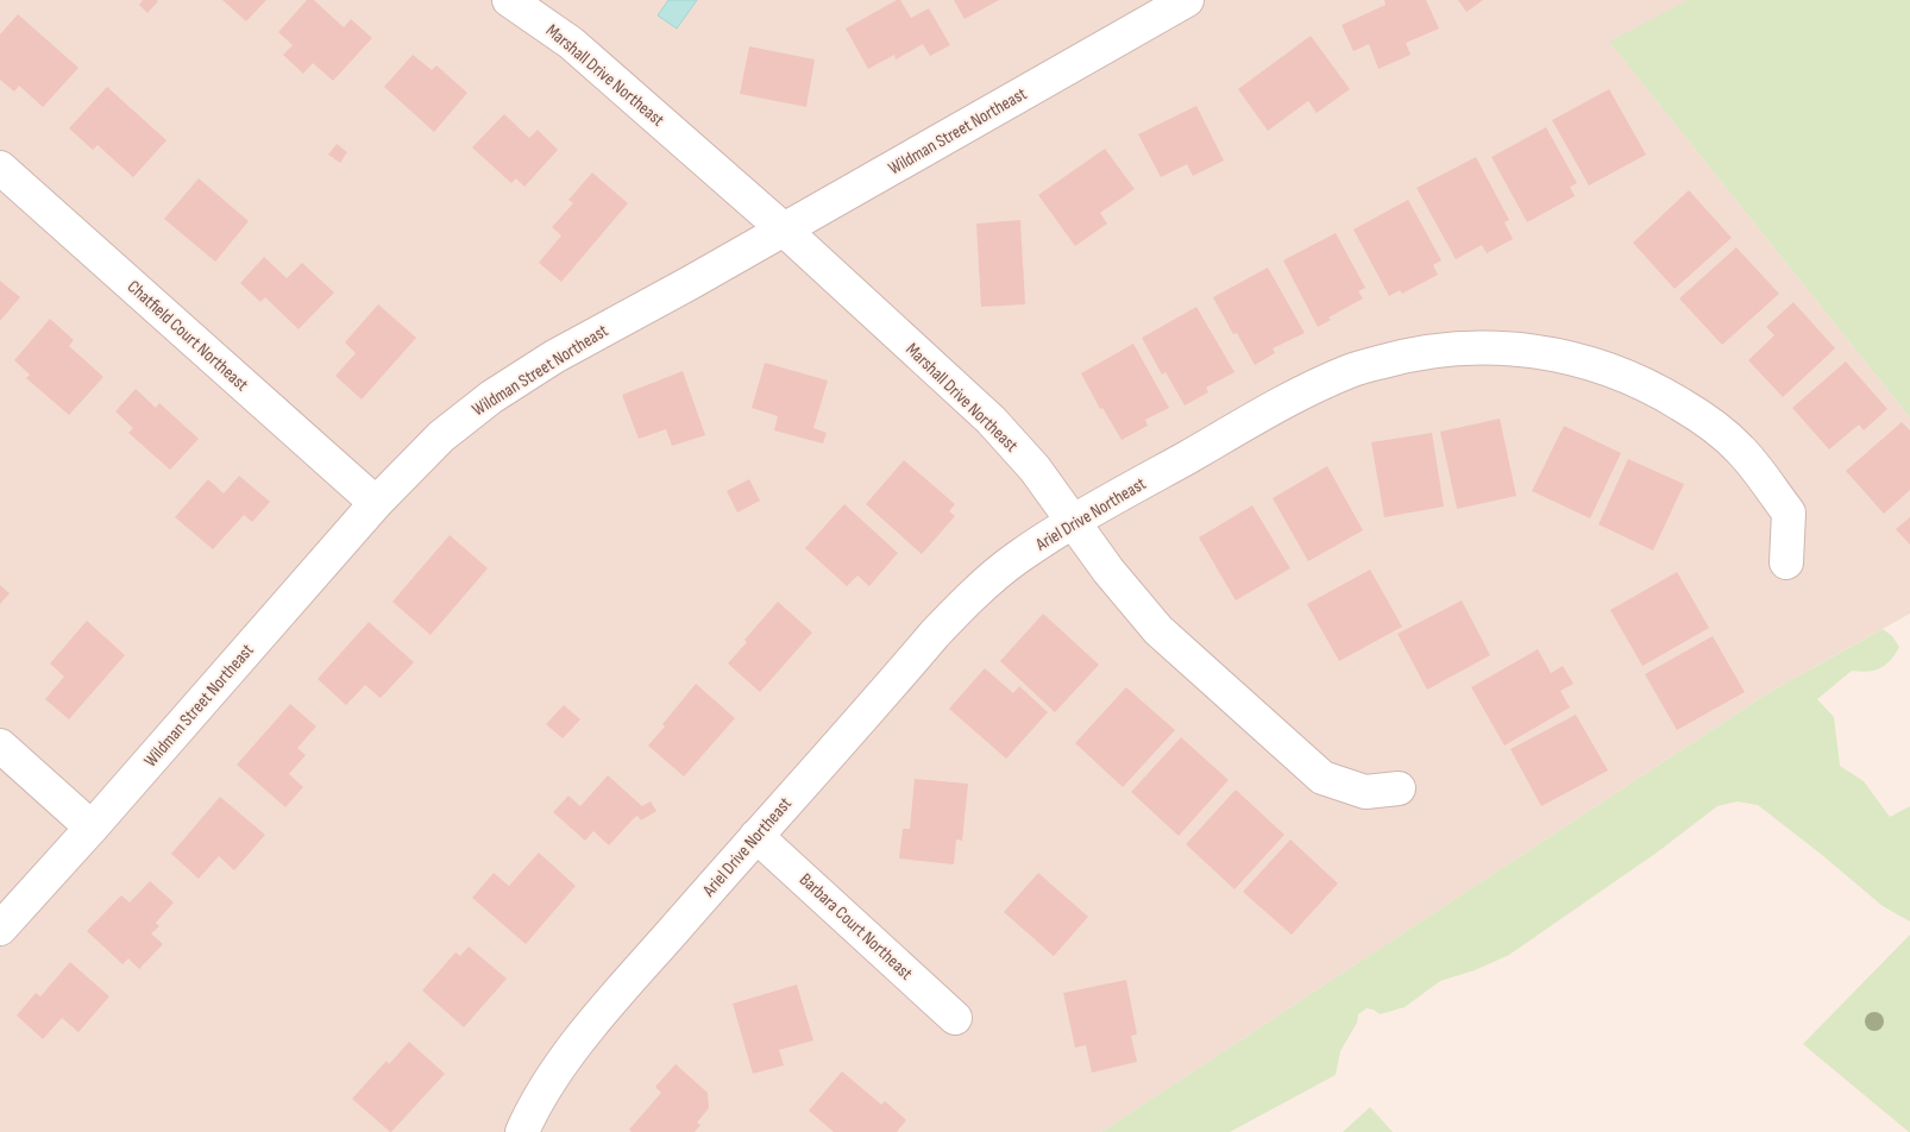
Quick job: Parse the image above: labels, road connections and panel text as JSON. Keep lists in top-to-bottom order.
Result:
{
  "streets": {
    "street": [
      "Marshall Drive Northeast",
      "Wildman Street Northeast",
      "Chatfield Court Northeast",
      "Ariel Drive Northeast",
      "Barbara Court Northeast"
    ]
  },
  "crossings": [
    ["Marshall Drive Northeast", "Wildman Street Northeast"],
    ["Marshall Drive Northeast", "Ariel Drive Northeast"],
    ["Wildman Street Northeast", "Chatfield Court Northeast"],
    ["Ariel Drive Northeast", "Barbara Court Northeast"]
  ]
}
